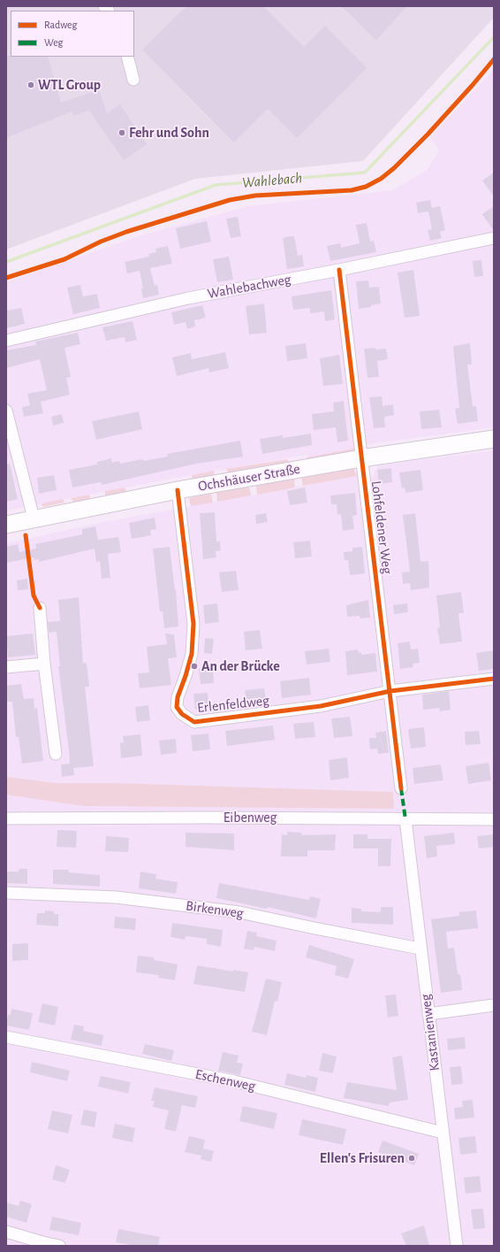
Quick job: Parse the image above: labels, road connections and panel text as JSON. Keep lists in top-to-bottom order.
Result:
{
  "streets": {
    "main road": ["Ochshäuser Straße"],
    "street": [
      "Wahlebachweg",
      "Lohfeldener Weg",
      "Erlenfeldweg",
      "Eibenweg",
      "Birkenweg",
      "Kastanienweg",
      "Eschenweg"
    ]
  },
  "crossings": [
    ["Wahlebachweg", "Lohfeldener Weg"],
    ["Ochshäuser Straße", "Lohfeldener Weg"],
    ["Ochshäuser Straße", "Erlenfeldweg"],
    ["Lohfeldener Weg", "Erlenfeldweg"],
    ["Eibenweg", "Kastanienweg"],
    ["Birkenweg", "Kastanienweg"],
    ["Kastanienweg", "Eschenweg"]
  ],
  "water": ["Wahlebach"],
  "places": [
    "WTL Group",
    "Fehr und Sohn",
    "An der Brücke",
    "Ellen's Frisuren"
  ],
  "legend": ["Radweg", "Weg"]
}
